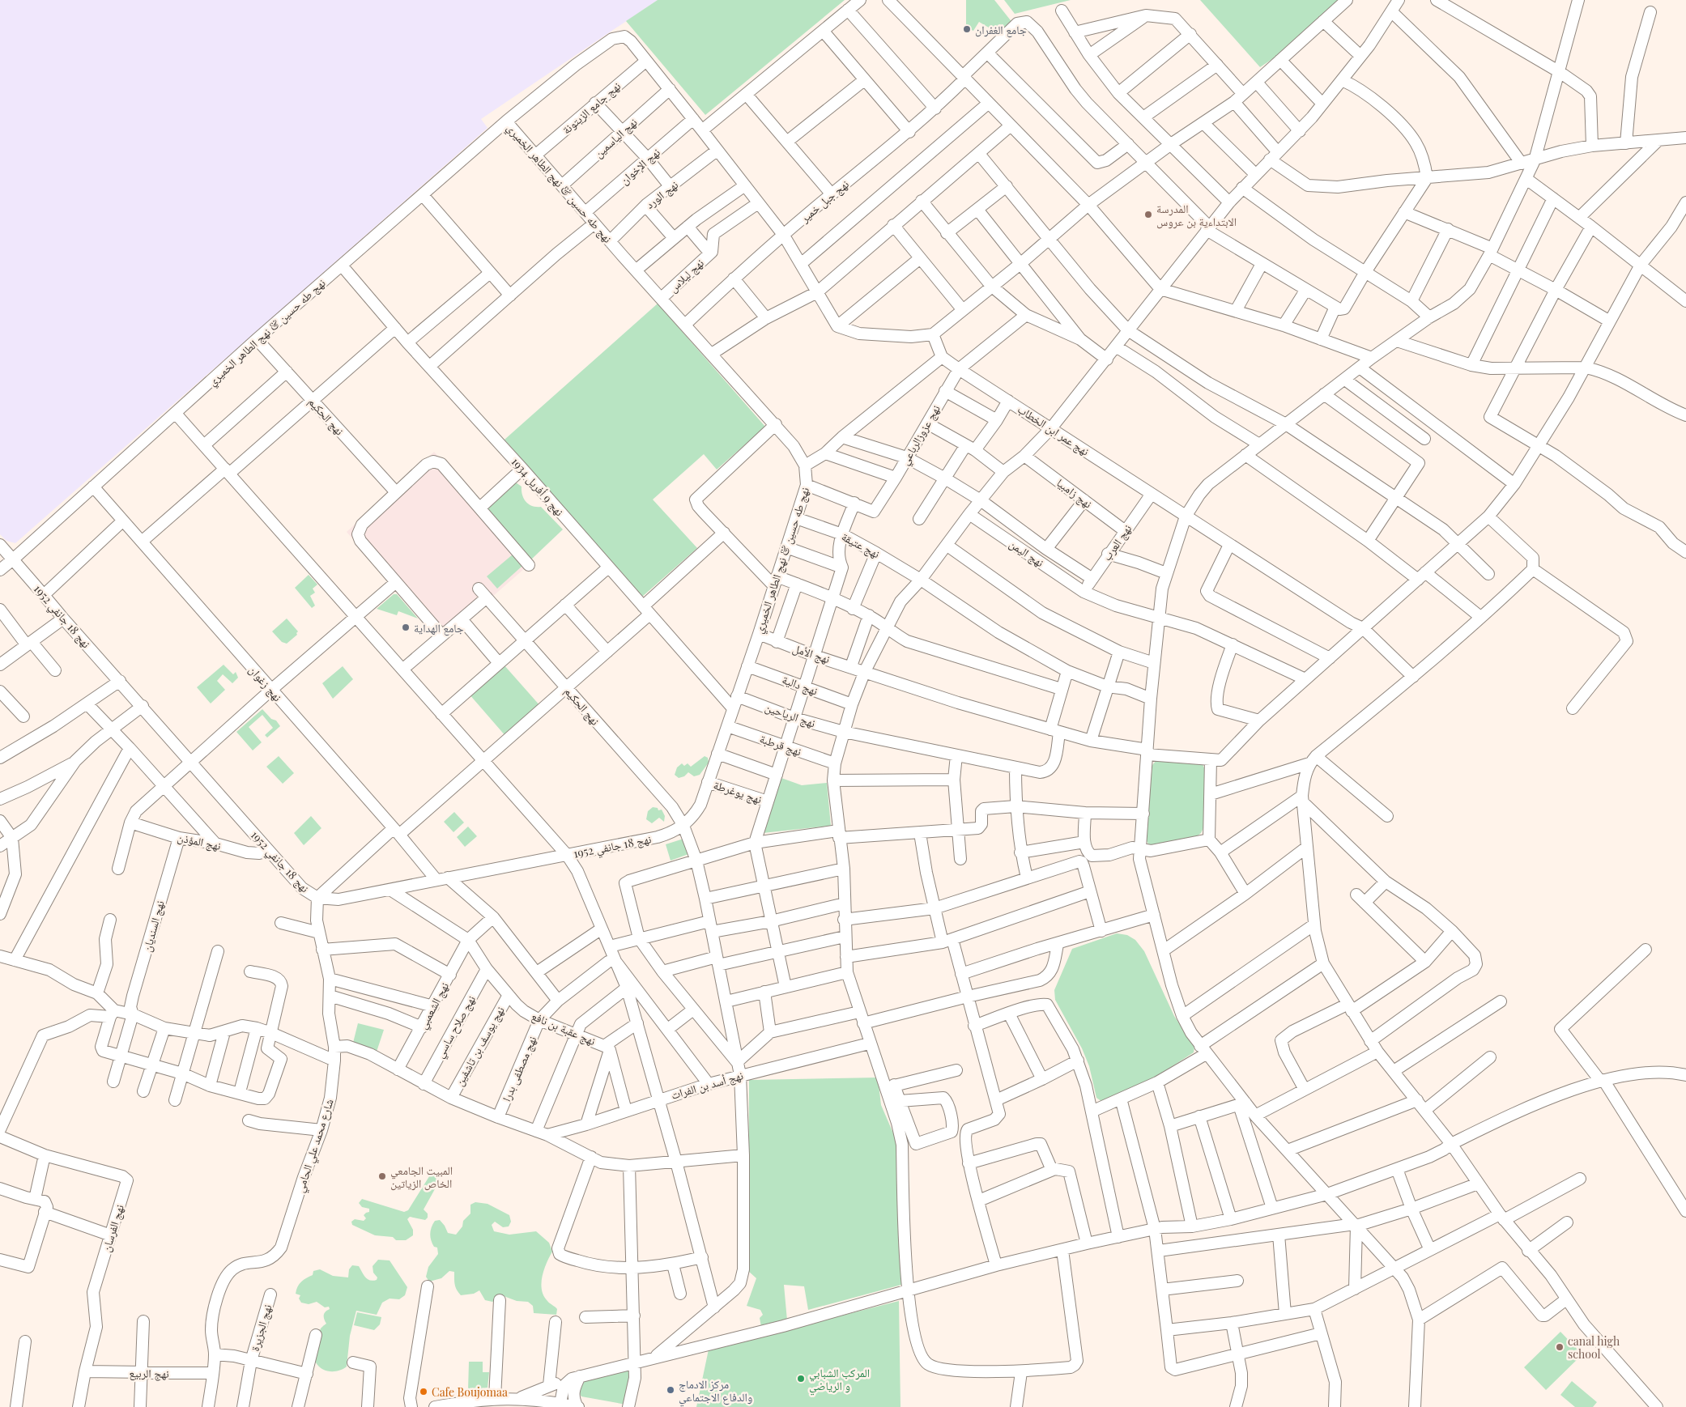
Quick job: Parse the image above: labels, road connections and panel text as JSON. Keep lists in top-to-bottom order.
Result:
{
  "streets": {
    "street": [
      "نهج جامع الزيتونة",
      "نهج الياسمين",
      "نهج الإخوان",
      "نهج طه حسين & نهج الطاهر الخميري",
      "نهج الورد",
      "نهج جبل خمير",
      "نهج ليلاس",
      "نهج الحكيم",
      "نهج عمر ابن الخطاب",
      "نهج عزوزالرباعي",
      "نهج 9 أفريل 1934",
      "نهج زامبيا",
      "نهج العرب",
      "نهج عتيقة",
      "نهج اليمن",
      "نهج 18 جانفي 1952",
      "نهج الأمل",
      "نهج زغوان",
      "نهج دالية",
      "نهج الرياحين",
      "نهج قرطبة",
      "نهج يوغرطة",
      "نهج المؤذن",
      "نهج السنديان",
      "نهج الشعمبي",
      "نهج صلاح ساسي",
      "نهج عقبة بن نافع",
      "نهج يوسف بن تاشفين",
      "نهج مصطفى بدرا",
      "نهج أسد بن الفرات",
      "شارع محمد علي الحامي",
      "نهج الفرسان",
      "نهج الجزيرة",
      "نهج الربيع"
    ]
  },
  "crossings": [
    ["نهج جامع الزيتونة", "نهج طه حسين & نهج الطاهر الخميري"],
    ["نهج الياسمين", "نهج طه حسين & نهج الطاهر الخميري"],
    ["نهج الإخوان", "نهج طه حسين & نهج الطاهر الخميري"],
    ["نهج طه حسين & نهج الطاهر الخميري", "نهج الورد"],
    ["نهج طه حسين & نهج الطاهر الخميري", "نهج جبل خمير"],
    ["نهج طه حسين & نهج الطاهر الخميري", "نهج ليلاس"],
    ["نهج طه حسين & نهج الطاهر الخميري", "نهج الحكيم"],
    ["نهج طه حسين & نهج الطاهر الخميري", "نهج عزوزالرباعي"],
    ["نهج طه حسين & نهج الطاهر الخميري", "نهج 9 أفريل 1934"],
    ["نهج طه حسين & نهج الطاهر الخميري", "نهج عتيقة"],
    ["نهج طه حسين & نهج الطاهر الخميري", "نهج 18 جانفي 1952"],
    ["نهج طه حسين & نهج الطاهر الخميري", "نهج الأمل"],
    ["نهج طه حسين & نهج الطاهر الخميري", "نهج زغوان"],
    ["نهج طه حسين & نهج الطاهر الخميري", "نهج دالية"],
    ["نهج طه حسين & نهج الطاهر الخميري", "نهج الرياحين"],
    ["نهج طه حسين & نهج الطاهر الخميري", "نهج قرطبة"],
    ["نهج طه حسين & نهج الطاهر الخميري", "نهج يوغرطة"],
    ["نهج الحكيم", "نهج 18 جانفي 1952"],
    ["نهج الحكيم", "نهج أسد بن الفرات"],
    ["نهج عمر ابن الخطاب", "نهج عزوزالرباعي"],
    ["نهج عمر ابن الخطاب", "نهج العرب"],
    ["نهج زامبيا", "نهج العرب"],
    ["نهج العرب", "نهج اليمن"],
    ["نهج 18 جانفي 1952", "نهج زغوان"],
    ["نهج 18 جانفي 1952", "نهج المؤذن"],
    ["نهج 18 جانفي 1952", "شارع محمد علي الحامي"],
    ["نهج الأمل", "نهج الرياحين"],
    ["نهج المؤذن", "نهج السنديان"],
    ["نهج الشعمبي", "نهج عقبة بن نافع"],
    ["نهج صلاح ساسي", "نهج عقبة بن نافع"],
    ["نهج عقبة بن نافع", "نهج يوسف بن تاشفين"],
    ["نهج عقبة بن نافع", "نهج مصطفى بدرا"],
    ["شارع محمد علي الحامي", "نهج الجزيرة"],
    ["شارع محمد علي الحامي", "نهج الربيع"],
    ["نهج الفرسان", "نهج الربيع"]
  ],
  "places": [
    "جامع الغفران",
    "المدرسة الابتداءية بن عروس",
    "جامع الهداية",
    "المبيت الجامعي الخاص الزياتين",
    "canal high school",
    "المركب الشبابي و الرياضي",
    "مركز الادماج والدفاع الاجتماعي",
    "Cafe Boujomaa"
  ]
}
